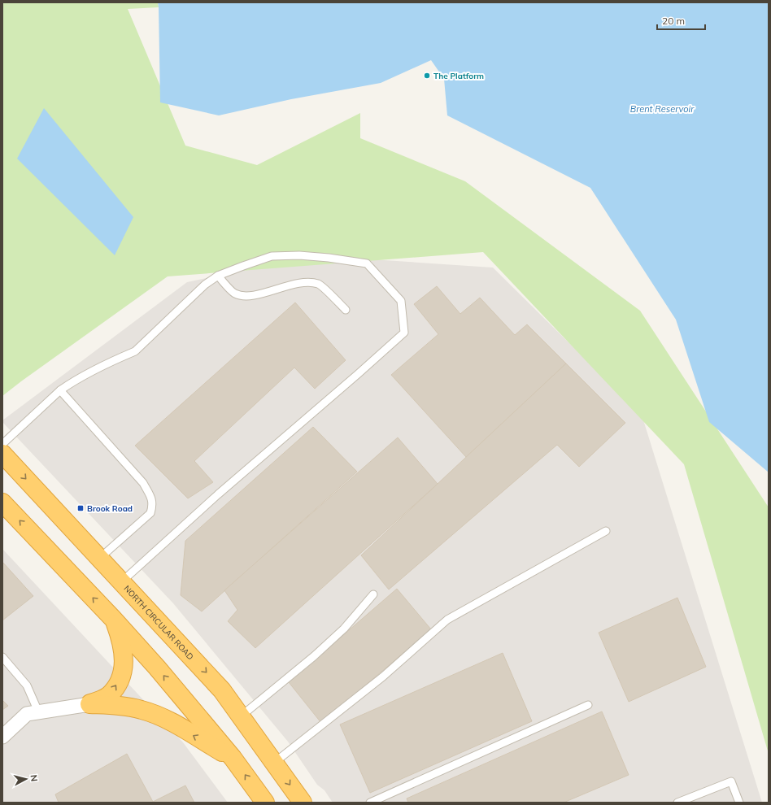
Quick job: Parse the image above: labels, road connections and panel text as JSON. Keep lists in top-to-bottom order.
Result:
{
  "streets": {
    "highway": ["NORTH CIRCULAR ROAD"]
  },
  "water": ["Brent Reservoir"],
  "places": {
    "other": ["The Platform"],
    "transit": ["Brook Road"]
  },
  "scale_bar": "20 m",
  "north": "right"
}
